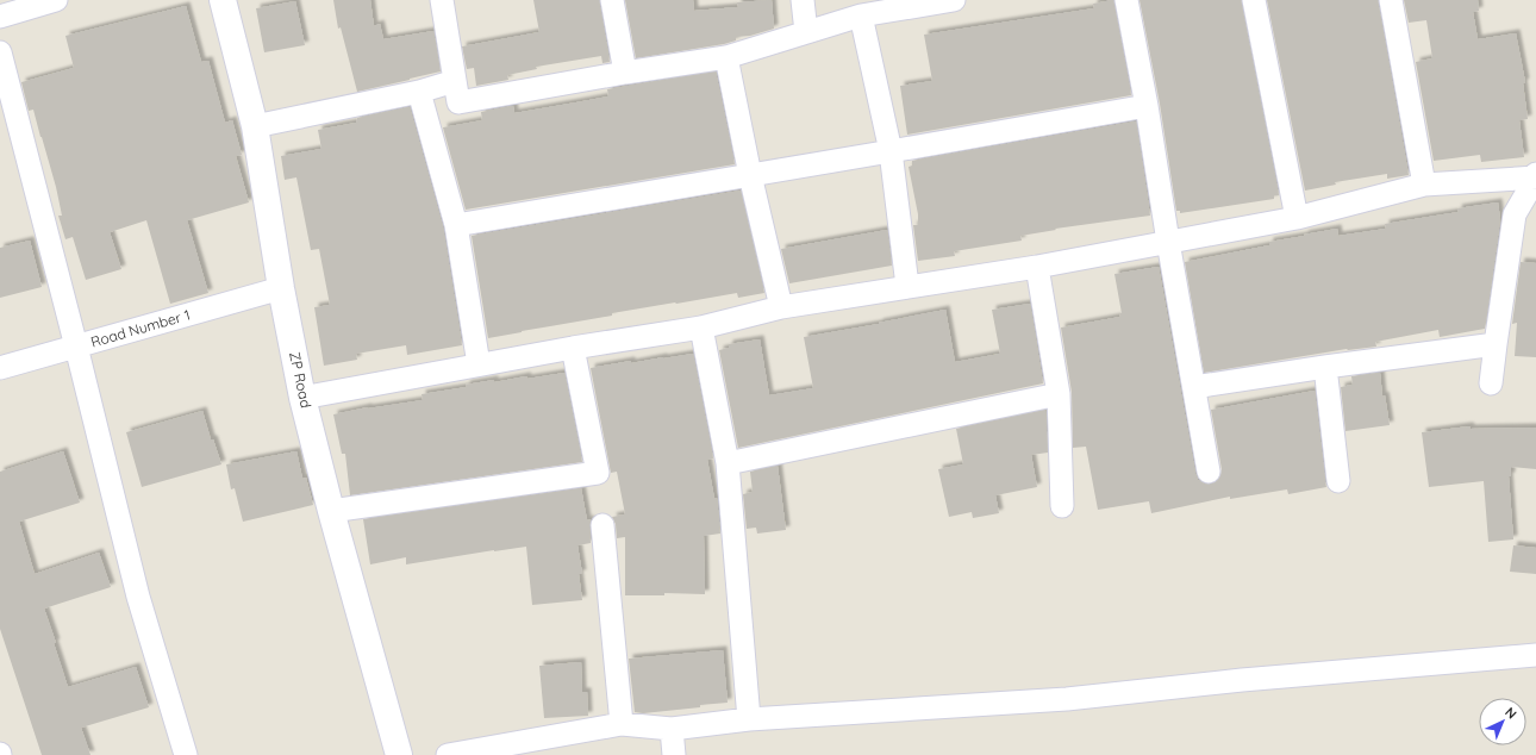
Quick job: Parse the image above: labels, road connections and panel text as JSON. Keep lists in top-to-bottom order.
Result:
{
  "streets": {
    "street": ["Road Number 1", "ZP Road"]
  },
  "crossings": [
    ["Road Number 1", "ZP Road"]
  ],
  "north": "top right"
}
